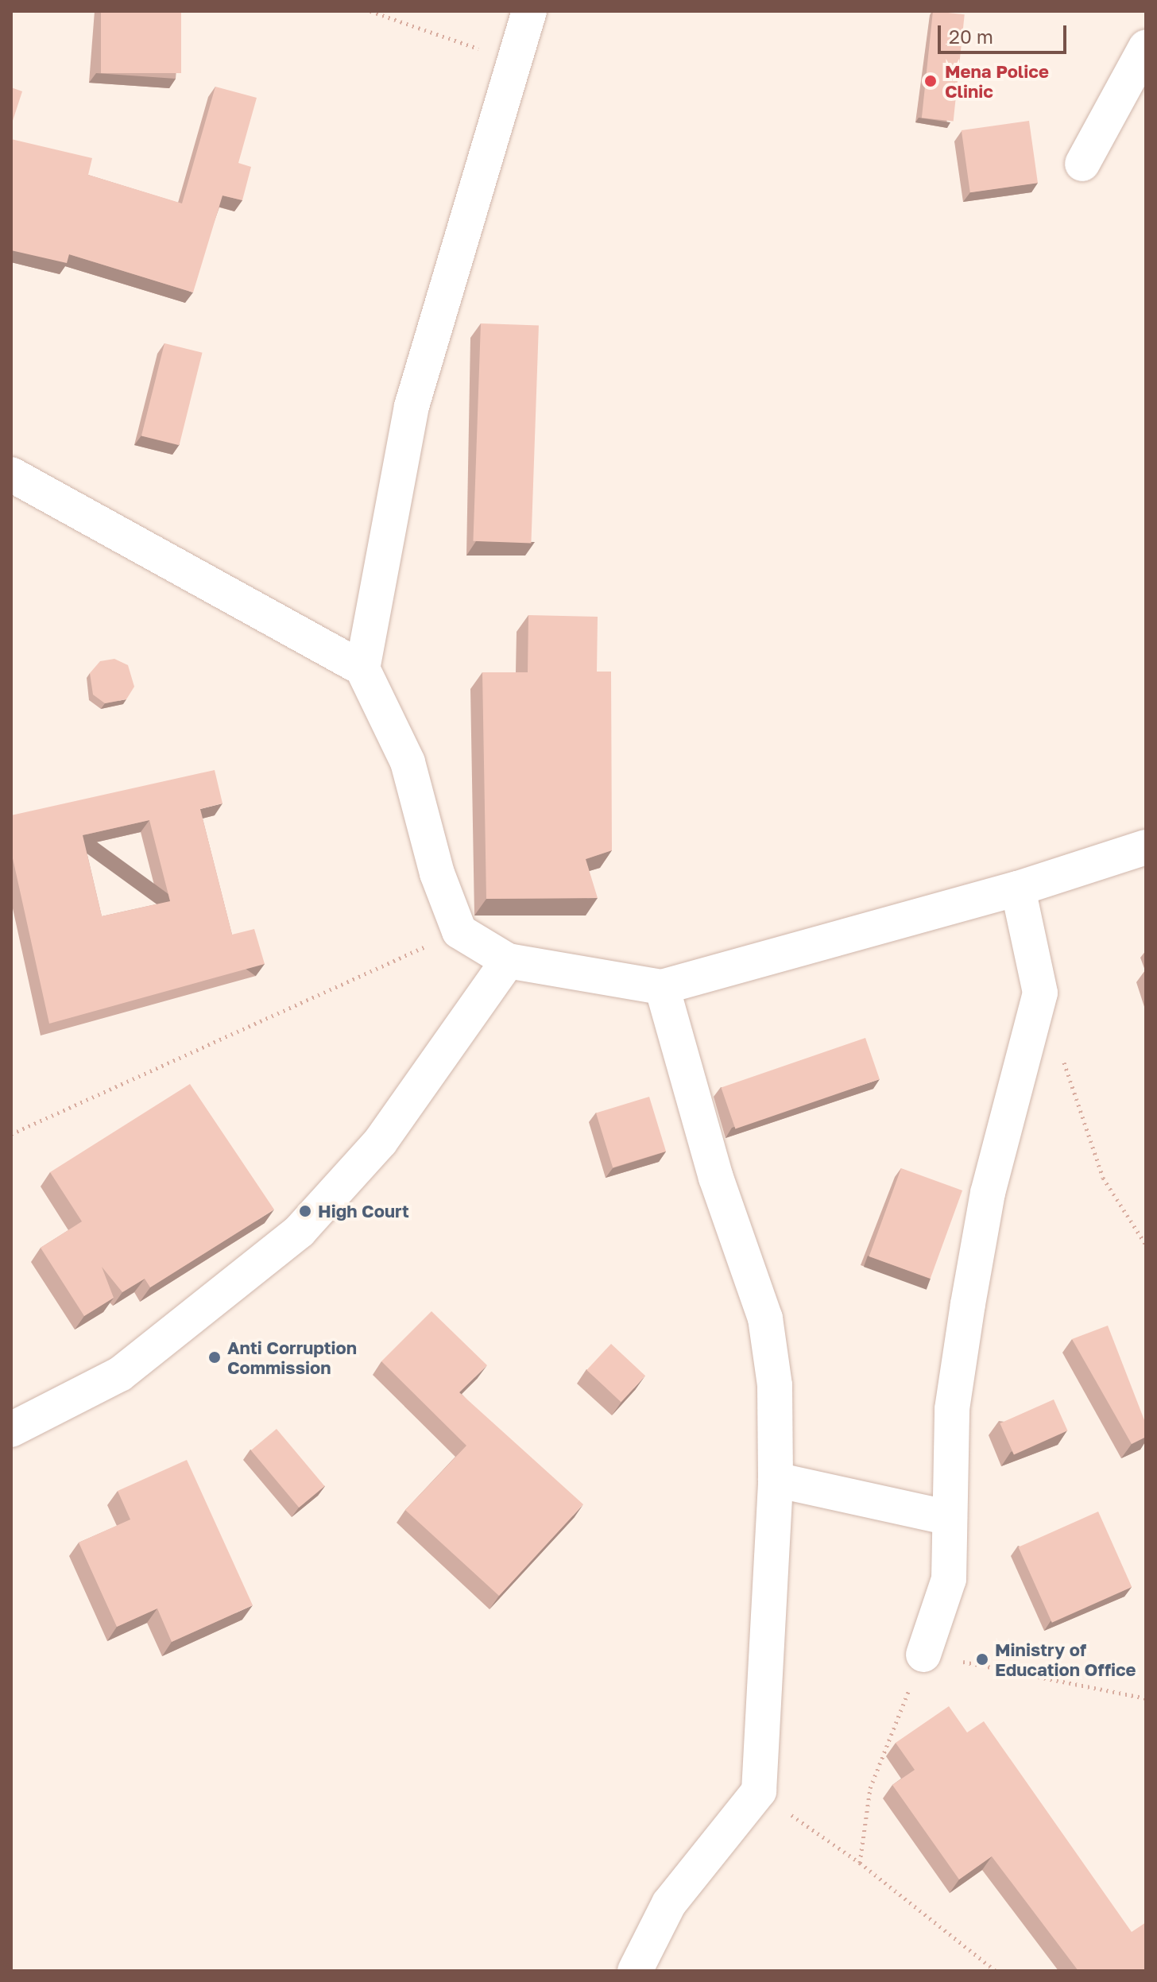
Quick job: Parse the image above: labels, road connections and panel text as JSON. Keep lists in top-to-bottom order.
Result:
{
  "places": [
    "Mena Police Clinic",
    "High Court",
    "Anti Corruption Commission",
    "Ministry of Education Office"
  ],
  "scale_bar": "20 m"
}
